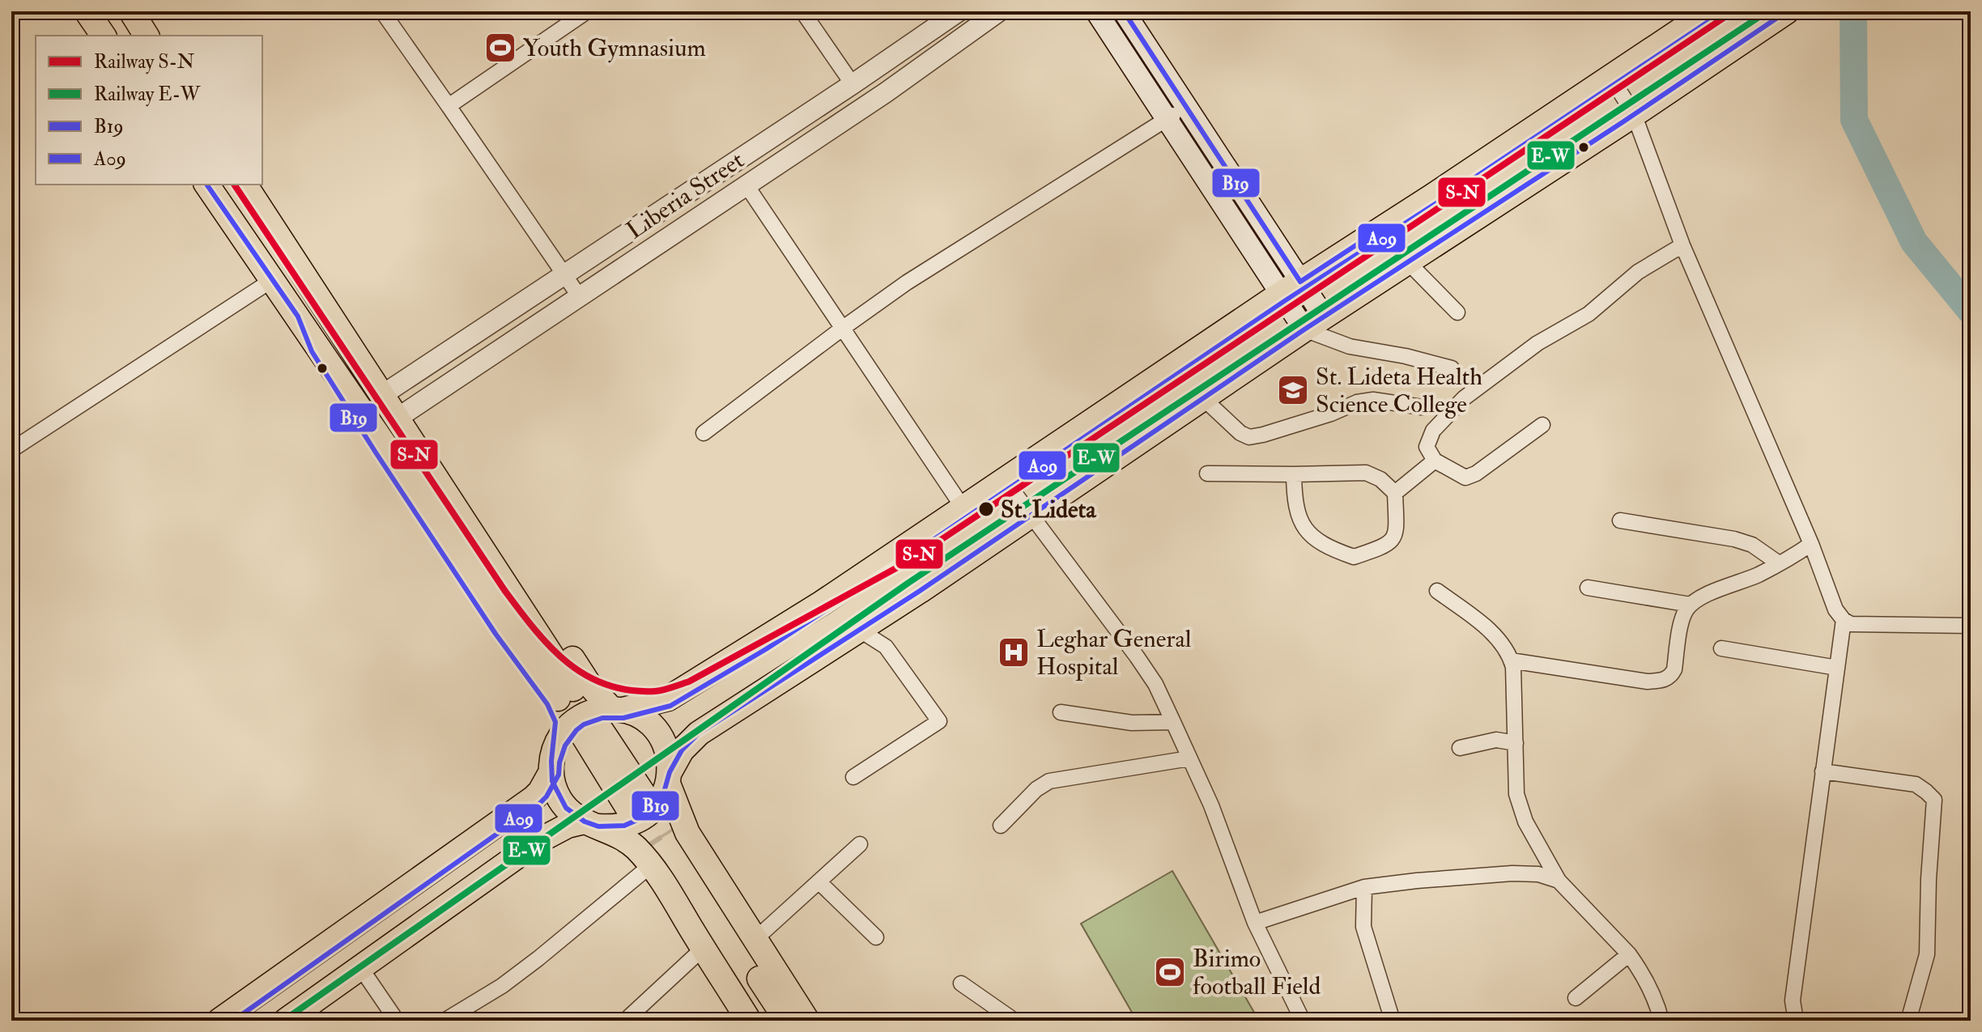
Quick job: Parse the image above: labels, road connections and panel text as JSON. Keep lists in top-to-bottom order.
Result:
{
  "streets": {
    "street": ["Liberia Street"]
  },
  "places": {
    "sports": ["Youth Gymnasium", "Birimo football Field"],
    "school or university": ["St. Lideta Health Science College"],
    "other": ["St. Lideta"],
    "hospital": ["Leghar General Hospital"]
  },
  "lines": [
    "rail line S-N",
    "transit line B19",
    "rail line E-W",
    "transit line A09"
  ],
  "legend": [
    "Railway S-N",
    "Railway E-W",
    "B19",
    "A09"
  ]
}
